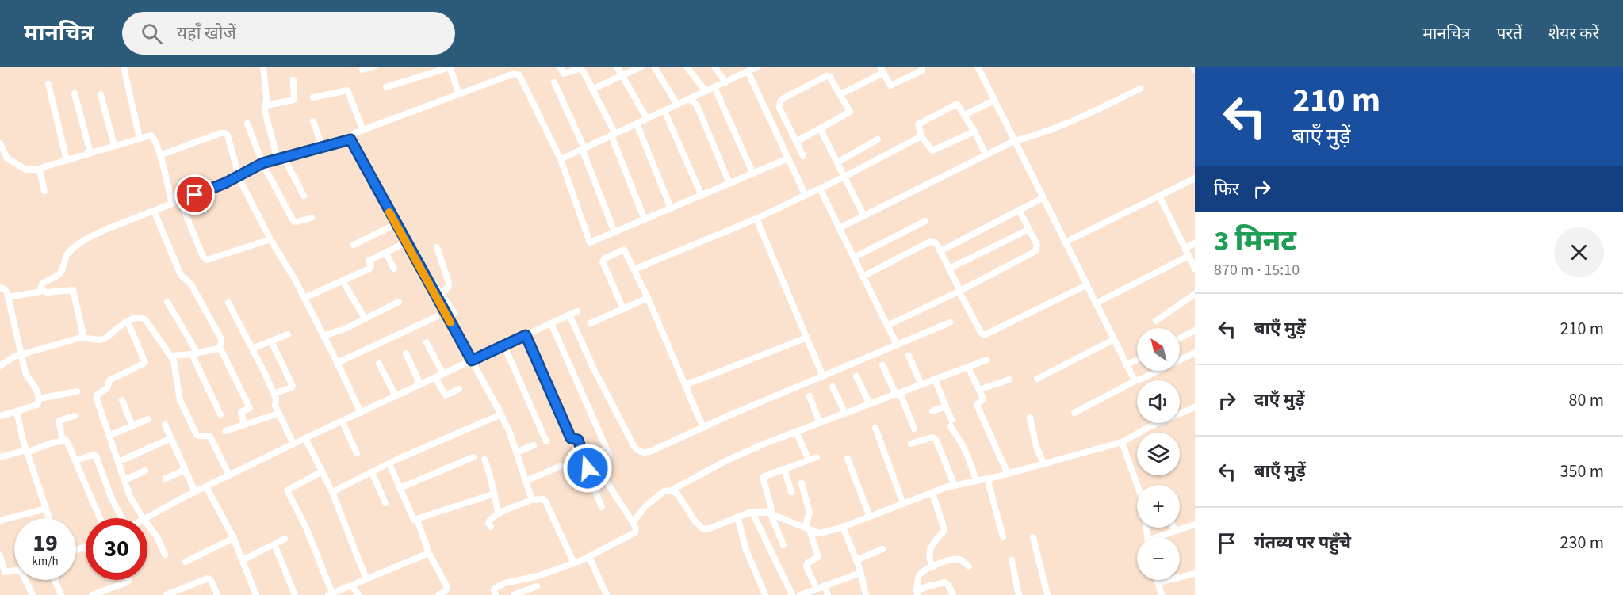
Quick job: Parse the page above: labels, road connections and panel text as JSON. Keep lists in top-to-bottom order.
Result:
{
  "north": "top left",
  "page": {
    "header": "मानचित्र",
    "search": "यहाँ खोजें",
    "nav": ["मानचित्र", "परतें", "शेयर करें"],
    "turn": ["210 m", "बाएँ मुड़ें"],
    "then": "फिर",
    "heading": ["3 मिनट", "870 m · 15:10"],
    "list": [
      {
        "name": "बाएँ मुड़ें",
        "value": "210 m"
      },
      {
        "name": "दाएँ मुड़ें",
        "value": "80 m"
      },
      {
        "name": "बाएँ मुड़ें",
        "value": "350 m"
      },
      {
        "name": "गंतव्य पर पहुँचे",
        "value": "230 m"
      }
    ],
    "map_buttons": ["+", "−"],
    "speed": "19 km/h",
    "limit": "30"
  }
}
